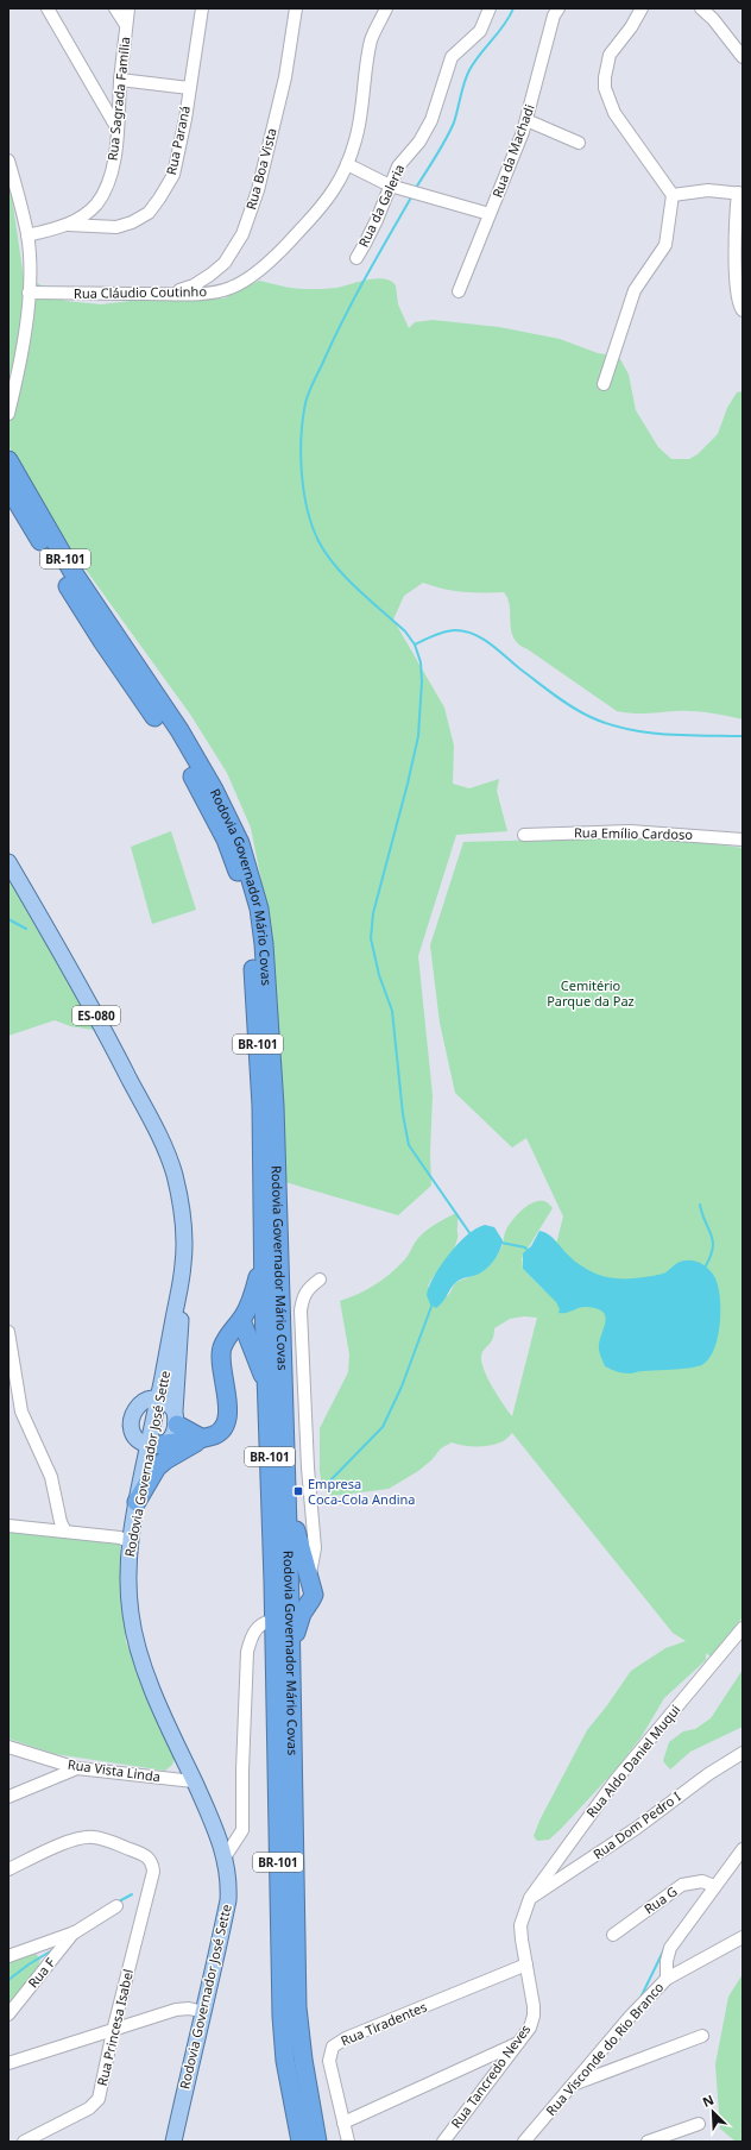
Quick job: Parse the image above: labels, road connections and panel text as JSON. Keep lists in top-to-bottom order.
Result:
{
  "streets": {
    "highway": ["BR-101", "Rodovia Governador Mário Covas"],
    "main road": ["ES-080", "Rodovia Governador José Sette"],
    "street": [
      "Rua Sagrada Família",
      "Rua Paraná",
      "Rua da Machadi",
      "Rua Boa Vista",
      "Rua da Galeria",
      "Rua Cláudio Coutinho",
      "Rua Emílio Cardoso",
      "Rua Aldo Daniel Muqui",
      "Rua Vista Linda",
      "Rua Dom Pedro I",
      "Rua G",
      "Rua F",
      "Rua Tiradentes",
      "Rua Princesa Isabel",
      "Rua Visconde do Rio Branco",
      "Rua Tancredo Neves"
    ]
  },
  "crossings": [
    ["Rua Sagrada Família", "Rua Paraná"],
    ["Rua Boa Vista", "Rua Cláudio Coutinho"],
    ["Rodovia Governador José Sette", "Rua Vista Linda"],
    ["Rua Aldo Daniel Muqui", "Rua Dom Pedro I"],
    ["Rua Aldo Daniel Muqui", "Rua Tancredo Neves"],
    ["Rua Dom Pedro I", "Rua Tancredo Neves"],
    ["Rua Tiradentes", "Rua Tancredo Neves"]
  ],
  "parks": ["Cemitério Parque da Paz"],
  "places": {
    "transit": ["Empresa Coca-Cola Andina"]
  },
  "north": "top left"
}
